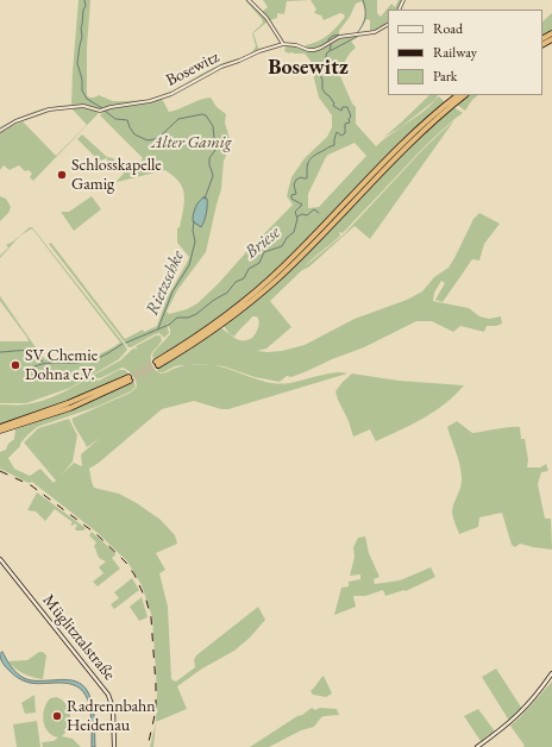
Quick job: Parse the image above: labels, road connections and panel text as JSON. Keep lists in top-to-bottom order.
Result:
{
  "streets": {
    "main road": ["Müglitztalstraße"],
    "street": ["Bosewitz"]
  },
  "districts": ["Bosewitz"],
  "water": ["Briese", "Rietzschke"],
  "parks": ["Alter Gamig"],
  "places": ["Schlosskapelle Gamig", "SV Chemie Dohna e.V.", "Radrennbahn Heidenau"],
  "legend": ["Road", "Railway", "Park"]
}
